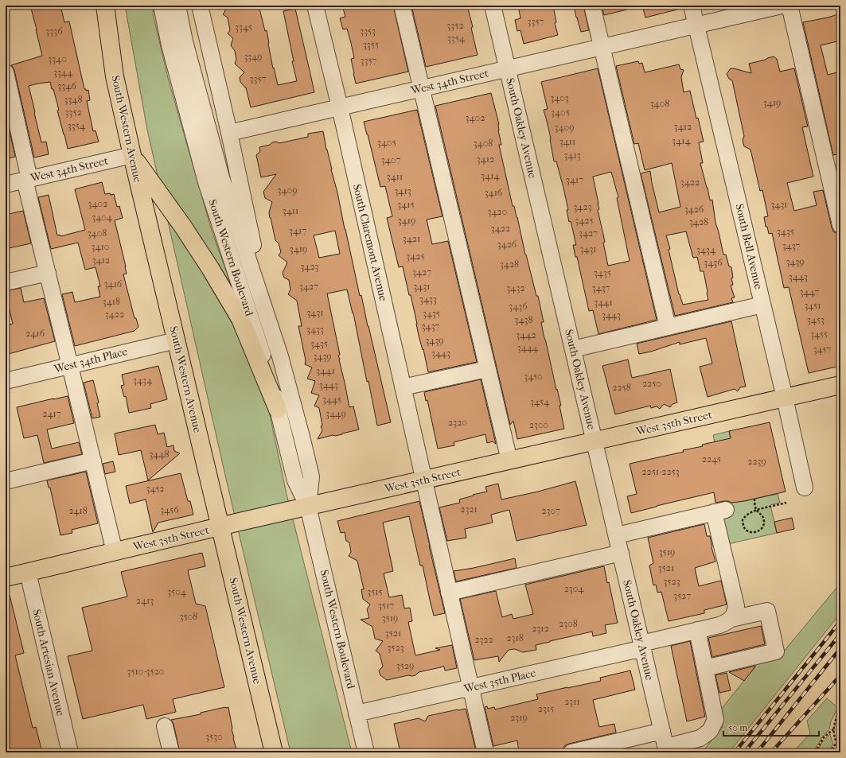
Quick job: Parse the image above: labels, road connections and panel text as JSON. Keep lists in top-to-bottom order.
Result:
{
  "streets": {
    "main road": ["South Western Avenue", "West 35th Street"],
    "street": [
      "West 34th Street",
      "South Oakley Avenue",
      "South Claremont Avenue",
      "South Bell Avenue",
      "South Western Boulevard",
      "West 34th Place",
      "South Artesian Avenue",
      "West 35th Place"
    ]
  },
  "crossings": [
    ["West 34th Street", "South Oakley Avenue"],
    ["West 34th Street", "South Western Avenue"],
    ["West 34th Street", "South Claremont Avenue"],
    ["West 34th Street", "South Bell Avenue"],
    ["South Oakley Avenue", "West 35th Street"],
    ["South Oakley Avenue", "West 35th Place"],
    ["South Western Avenue", "West 34th Place"],
    ["South Western Avenue", "West 35th Street"],
    ["South Claremont Avenue", "West 35th Street"],
    ["South Claremont Avenue", "West 35th Place"],
    ["South Bell Avenue", "West 35th Street"],
    ["South Western Boulevard", "West 35th Street"],
    ["South Western Boulevard", "West 35th Place"],
    ["West 35th Street", "South Artesian Avenue"]
  ],
  "house_numbers": [
    "3357",
    "3352",
    "3345",
    "3336",
    "3353",
    "3354",
    "3355",
    "3349",
    "3340",
    "3357",
    "3344",
    "3357",
    "3346",
    "3403",
    "3348",
    "3419",
    "3408",
    "3352",
    "3405",
    "3402",
    "3354",
    "3412",
    "3409",
    "3414",
    "3411",
    "3405",
    "3408",
    "3413",
    "3412",
    "3407",
    "3414",
    "3411",
    "3417",
    "3422",
    "3409",
    "3413",
    "3416",
    "3402",
    "3415",
    "3431",
    "3423",
    "3426",
    "3411",
    "3420",
    "3404",
    "3419",
    "3425",
    "3428",
    "3422",
    "3417",
    "3435",
    "3408",
    "3427",
    "3421",
    "3426",
    "3437",
    "3410",
    "3419",
    "3431",
    "3434",
    "3425",
    "3412",
    "3439",
    "3436",
    "3428",
    "3423",
    "3427",
    "3435",
    "3443",
    "3416",
    "3427",
    "3431",
    "3432",
    "3437",
    "3447",
    "3433",
    "3418",
    "3441",
    "3451",
    "3436",
    "3431",
    "3435",
    "3422",
    "3443",
    "3438",
    "3453",
    "3437",
    "3433",
    "2416",
    "3455",
    "3442",
    "3439",
    "3435",
    "3444",
    "3457",
    "3443",
    "3439",
    "3441",
    "3450",
    "3434",
    "2250",
    "3443",
    "2258",
    "3445",
    "3454",
    "2417",
    "3449",
    "2320",
    "2300",
    "3448",
    "2245",
    "2239",
    "2251-2253",
    "3452",
    "2321",
    "3456",
    "2418",
    "2307",
    "3519",
    "3521",
    "3523",
    "2304",
    "3504",
    "3515",
    "3527",
    "2413",
    "3517",
    "3508",
    "3519",
    "2308",
    "2312",
    "3521",
    "2318",
    "2322",
    "3523",
    "3529",
    "3510-3520",
    "2311",
    "2315",
    "2319",
    "3530"
  ],
  "scale_bar": "50 m"
}
